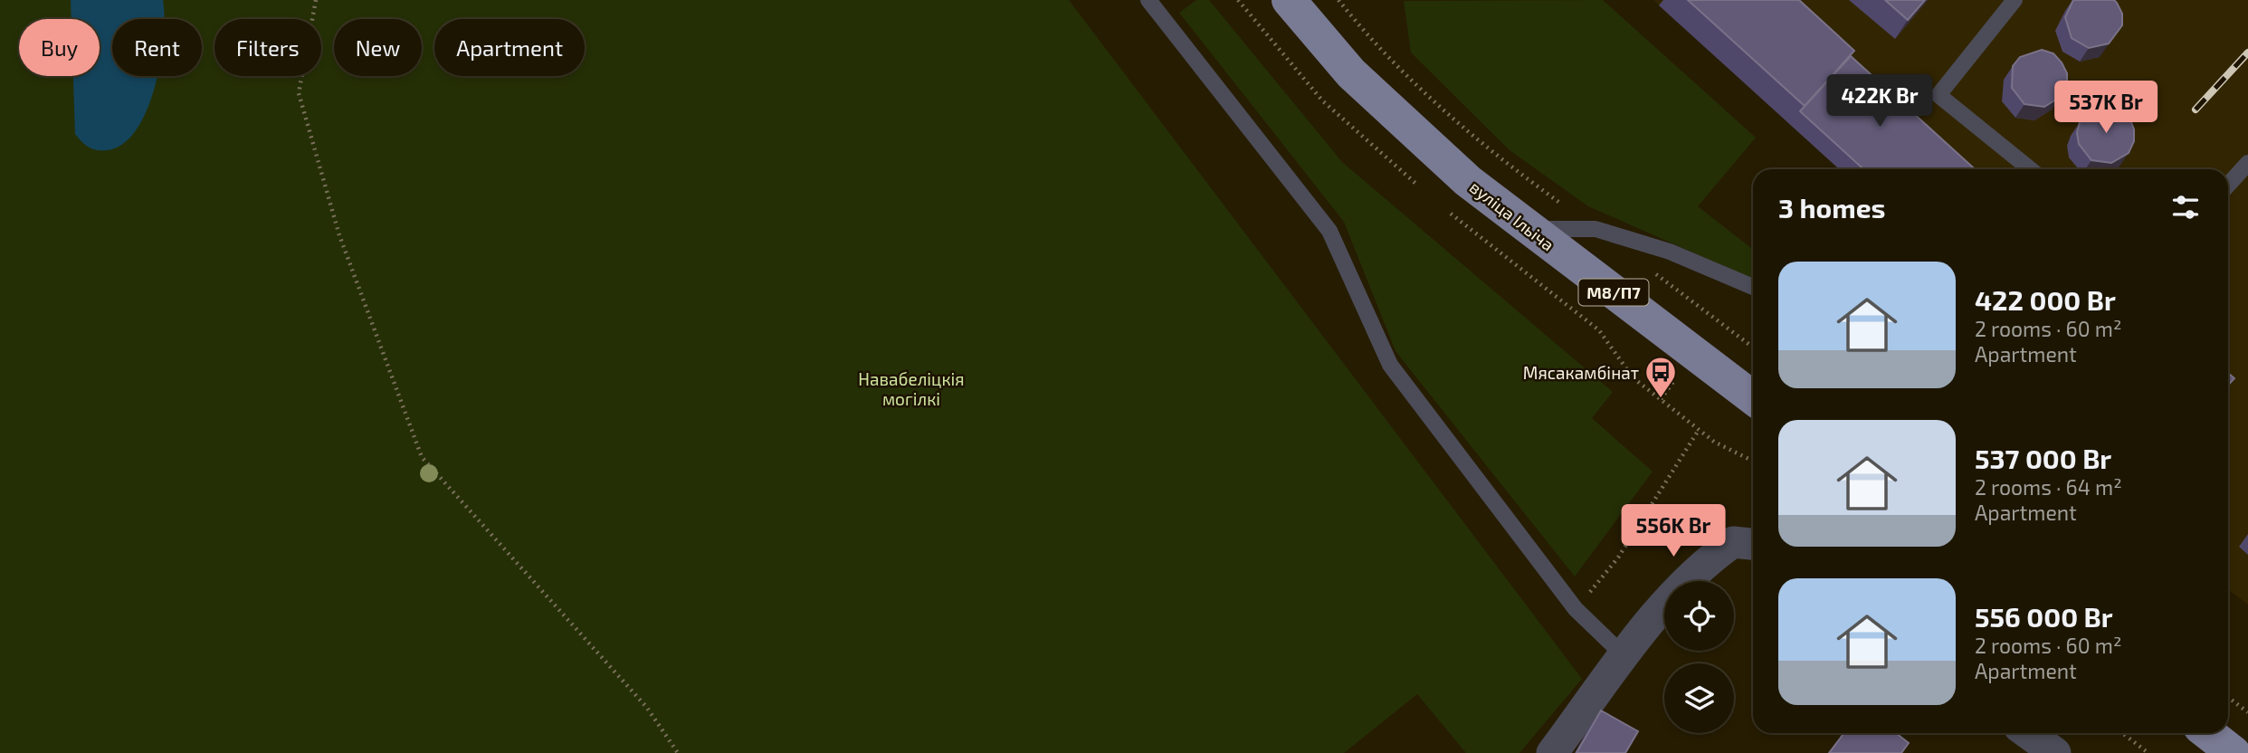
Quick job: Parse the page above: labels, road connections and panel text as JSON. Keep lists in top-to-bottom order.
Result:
{
  "streets": {
    "main road": ["вуліца Ільіча", "М8/П7"]
  },
  "parks": ["Навабеліцкія могілкі"],
  "places": {
    "bus stop": ["Мясакамбінат"]
  },
  "page": {
    "chip": [
      "Buy",
      "Rent",
      "Filters",
      "New",
      "Apartment"
    ],
    "price": ["422K Br", "537K Br", "556K Br"],
    "heading": "3 homes",
    "list": [
      {
        "name": "422 000 Br",
        "note": "2 rooms · 60 m² · Apartment"
      },
      {
        "name": "537 000 Br",
        "note": "2 rooms · 64 m² · Apartment"
      },
      {
        "name": "556 000 Br",
        "note": "2 rooms · 60 m² · Apartment"
      }
    ]
  }
}
